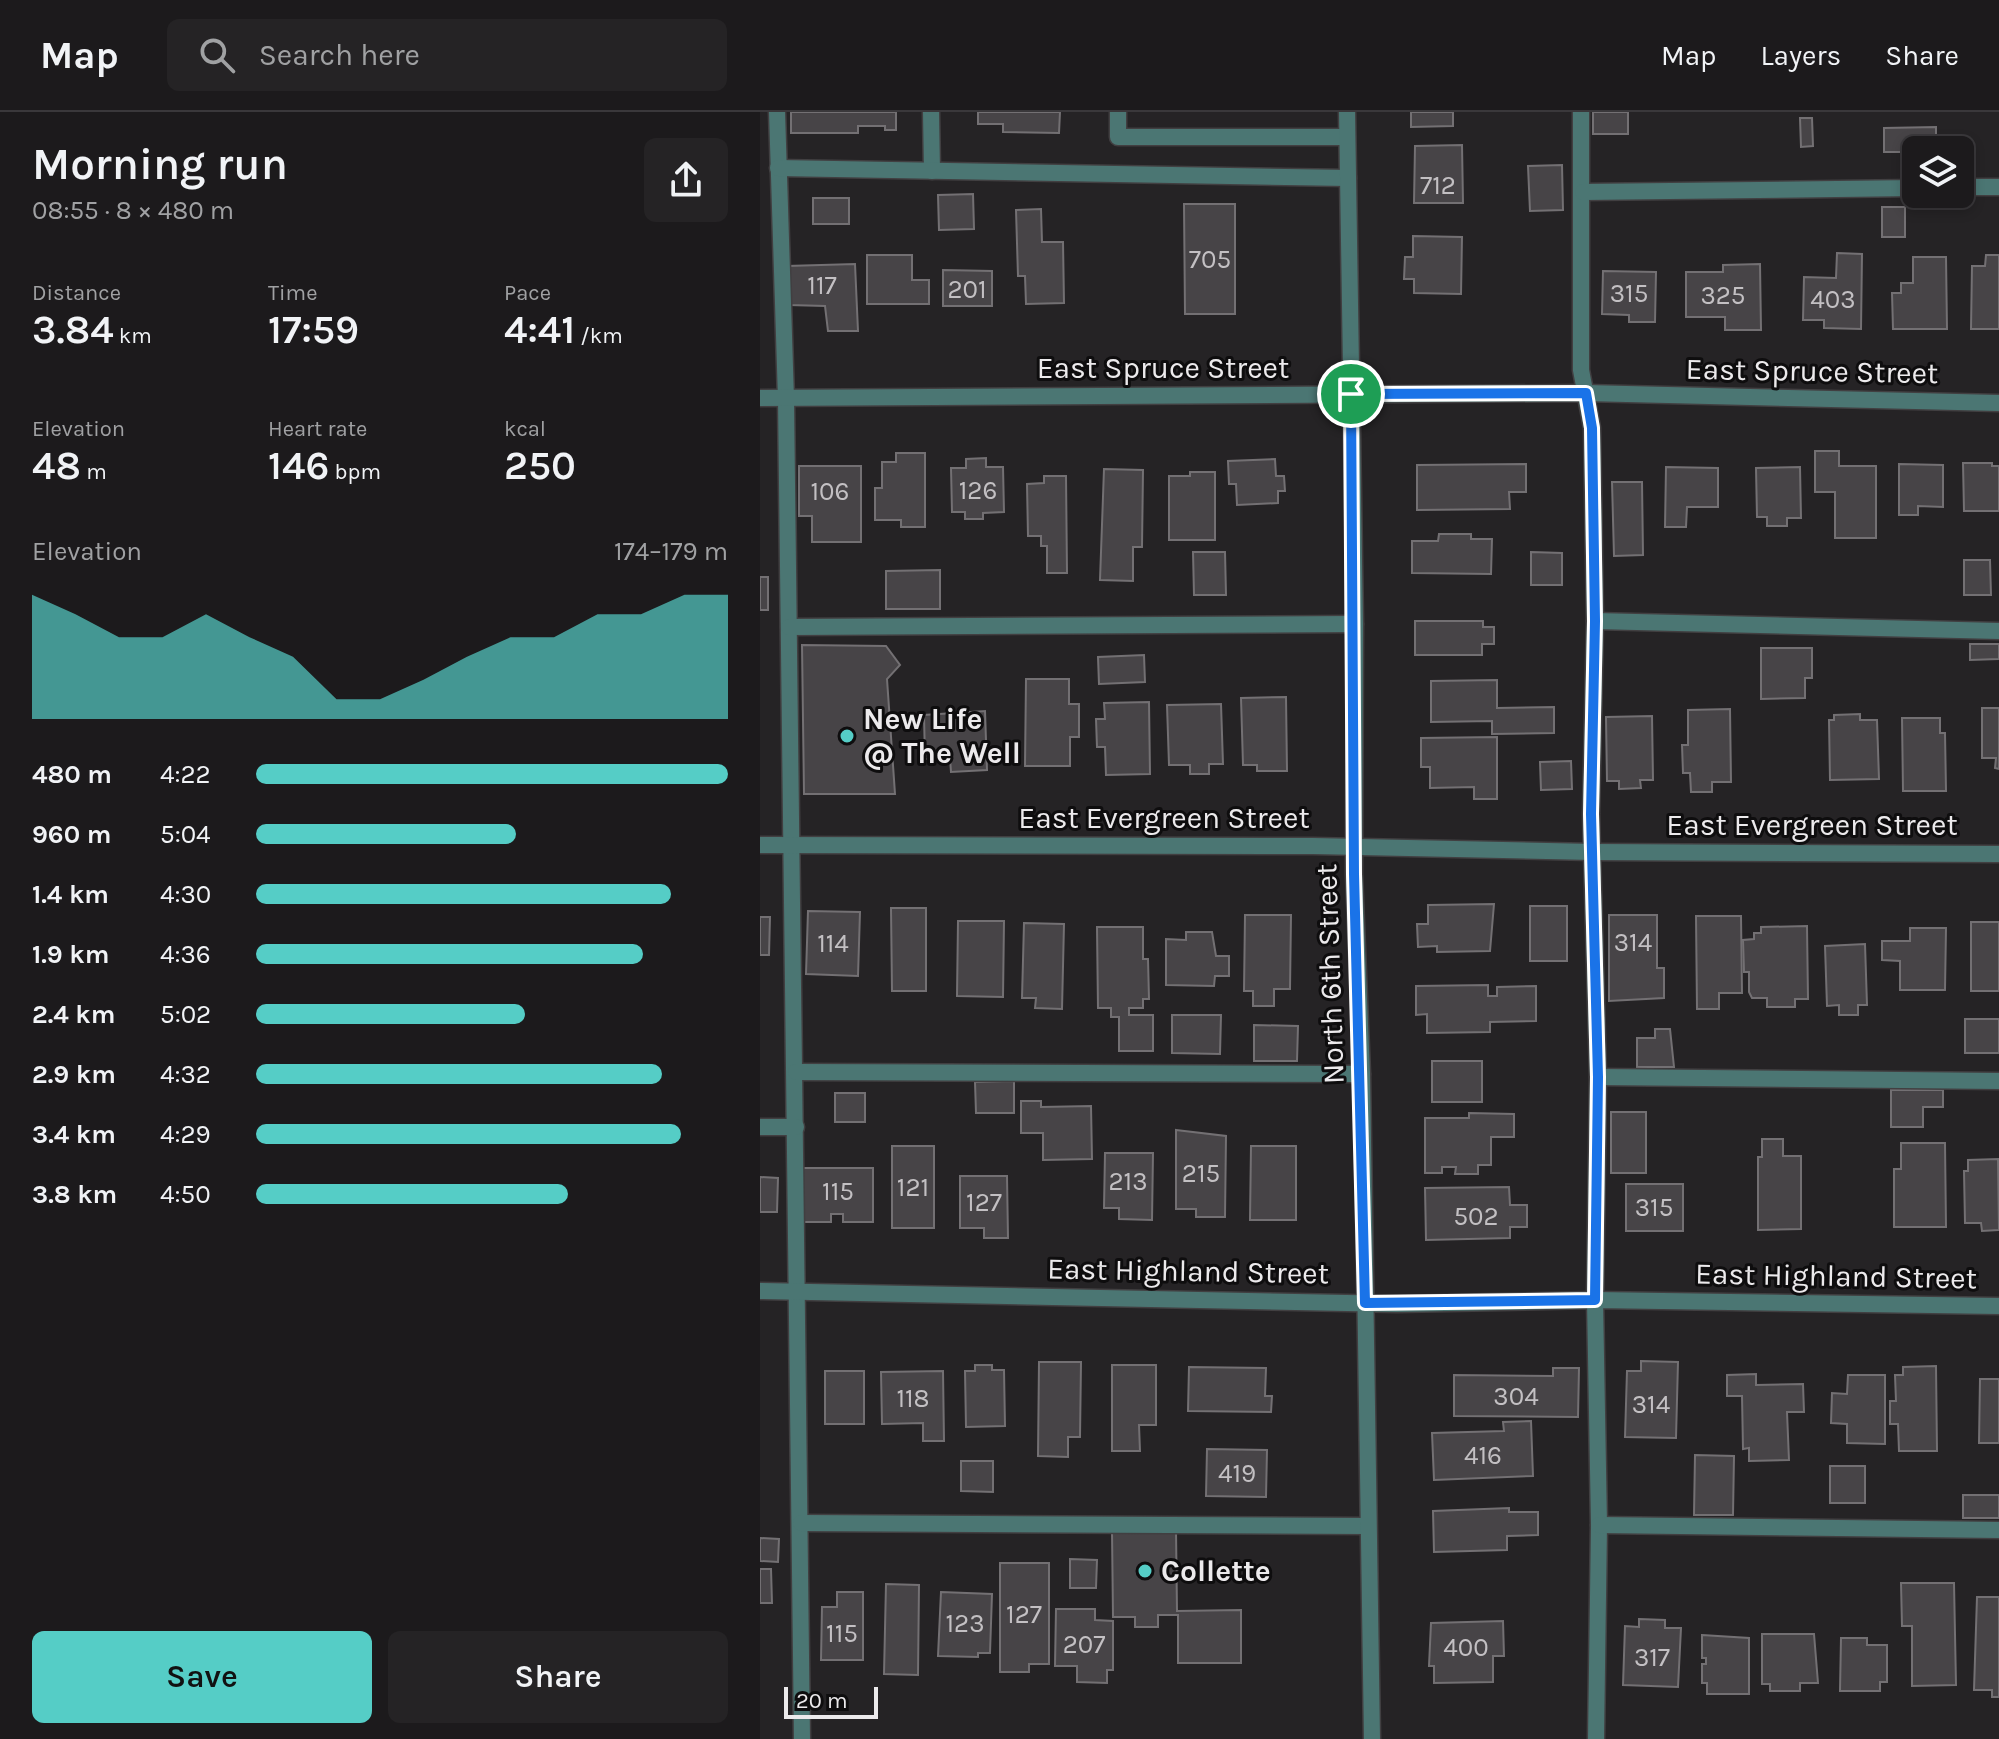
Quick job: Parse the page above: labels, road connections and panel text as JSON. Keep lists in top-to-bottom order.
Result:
{
  "streets": {
    "street": [
      "East Spruce Street",
      "East Evergreen Street",
      "North 6th Street",
      "East Highland Street"
    ]
  },
  "crossings": [
    ["East Spruce Street", "North 6th Street"],
    ["East Evergreen Street", "North 6th Street"],
    ["North 6th Street", "East Highland Street"]
  ],
  "places": ["New Life @ The Well", "Collette"],
  "house_numbers": [
    "712",
    "705",
    "117",
    "201",
    "315",
    "325",
    "403",
    "126",
    "106",
    "314",
    "114",
    "215",
    "213",
    "121",
    "115",
    "127",
    "315",
    "502",
    "304",
    "118",
    "314",
    "416",
    "419",
    "127",
    "123",
    "115",
    "207",
    "400",
    "317"
  ],
  "scale_bar": "20 m",
  "page": {
    "header": "Map",
    "search": "Search here",
    "nav": ["Map", "Layers", "Share"],
    "heading": ["Morning run", "08:55 · 8 × 480 m"],
    "stats": [
      ["Distance", "3.84 km"],
      ["Time", "17:59"],
      ["Pace", "4:41 /km"],
      ["Elevation", "48 m"],
      ["Heart rate", "146 bpm"],
      ["kcal", "250"]
    ],
    "chart": ["Elevation", "174–179 m"],
    "list": [
      {
        "name": "480 m",
        "note": "4:22"
      },
      {
        "name": "960 m",
        "note": "5:04"
      },
      {
        "name": "1.4 km",
        "note": "4:30"
      },
      {
        "name": "1.9 km",
        "note": "4:36"
      },
      {
        "name": "2.4 km",
        "note": "5:02"
      },
      {
        "name": "2.9 km",
        "note": "4:32"
      },
      {
        "name": "3.4 km",
        "note": "4:29"
      },
      {
        "name": "3.8 km",
        "note": "4:50"
      }
    ],
    "buttons": ["Save", "Share"],
    "scale": "20 m"
  }
}
